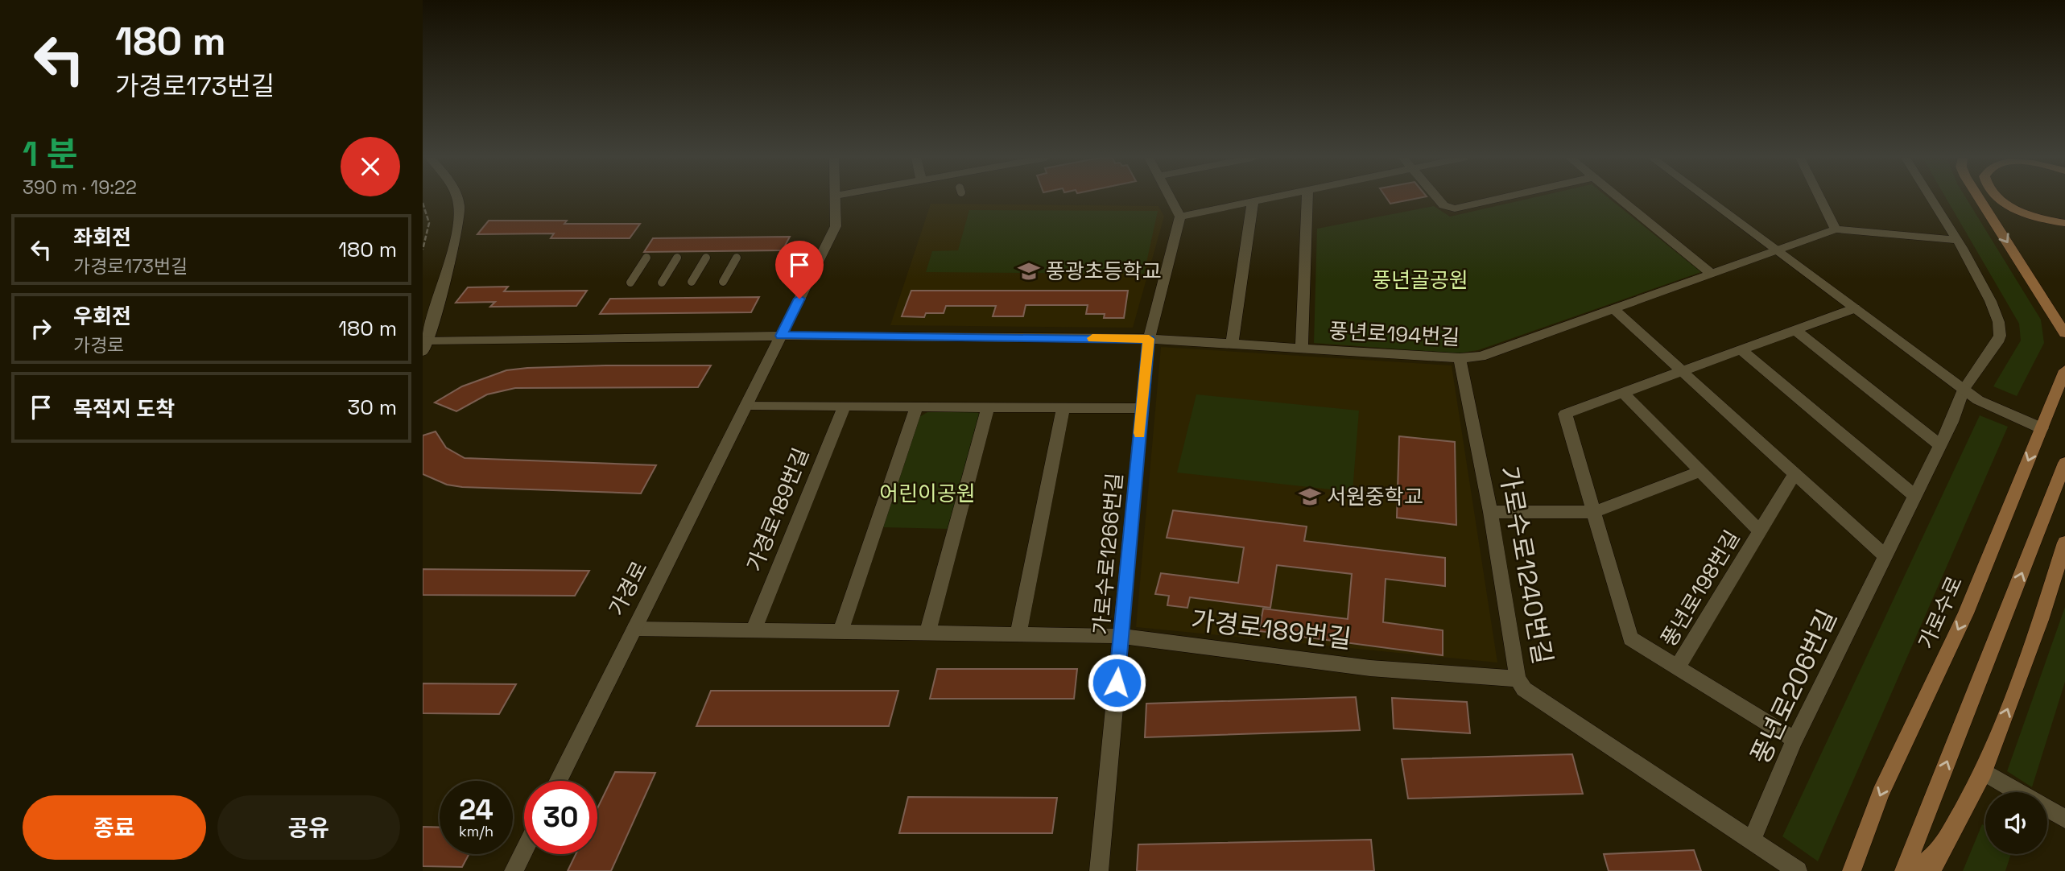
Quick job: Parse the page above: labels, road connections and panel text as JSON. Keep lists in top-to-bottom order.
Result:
{
  "streets": {
    "main road": ["가로수로"],
    "street": [
      "풍년로194번길",
      "가경로189번길",
      "가로수로1266번길",
      "가로수로1240번길",
      "가경로",
      "풍년로198번길",
      "풍년로206번길"
    ]
  },
  "crossings": [
    ["풍년로194번길", "가로수로1266번길"],
    ["풍년로194번길", "가로수로1240번길"],
    ["풍년로194번길", "가경로"],
    ["가경로189번길", "가로수로1266번길"],
    ["가경로189번길", "가로수로1240번길"],
    ["가경로189번길", "가경로"],
    ["가로수로1240번길", "풍년로206번길"],
    ["풍년로198번길", "풍년로206번길"]
  ],
  "parks": ["풍년골공원", "어린이공원"],
  "places": {
    "school or university": ["풍광초등학교", "서원중학교"]
  },
  "page": {
    "turn": ["180 m", "가경로173번길"],
    "heading": ["1 분", "390 m · 19:22"],
    "list": [
      {
        "name": "좌회전",
        "note": "가경로173번길",
        "value": "180 m"
      },
      {
        "name": "우회전",
        "note": "가경로",
        "value": "180 m"
      },
      {
        "name": "목적지 도착",
        "value": "30 m"
      }
    ],
    "speed": "24 km/h",
    "limit": "30",
    "buttons": ["종료", "공유"]
  }
}
